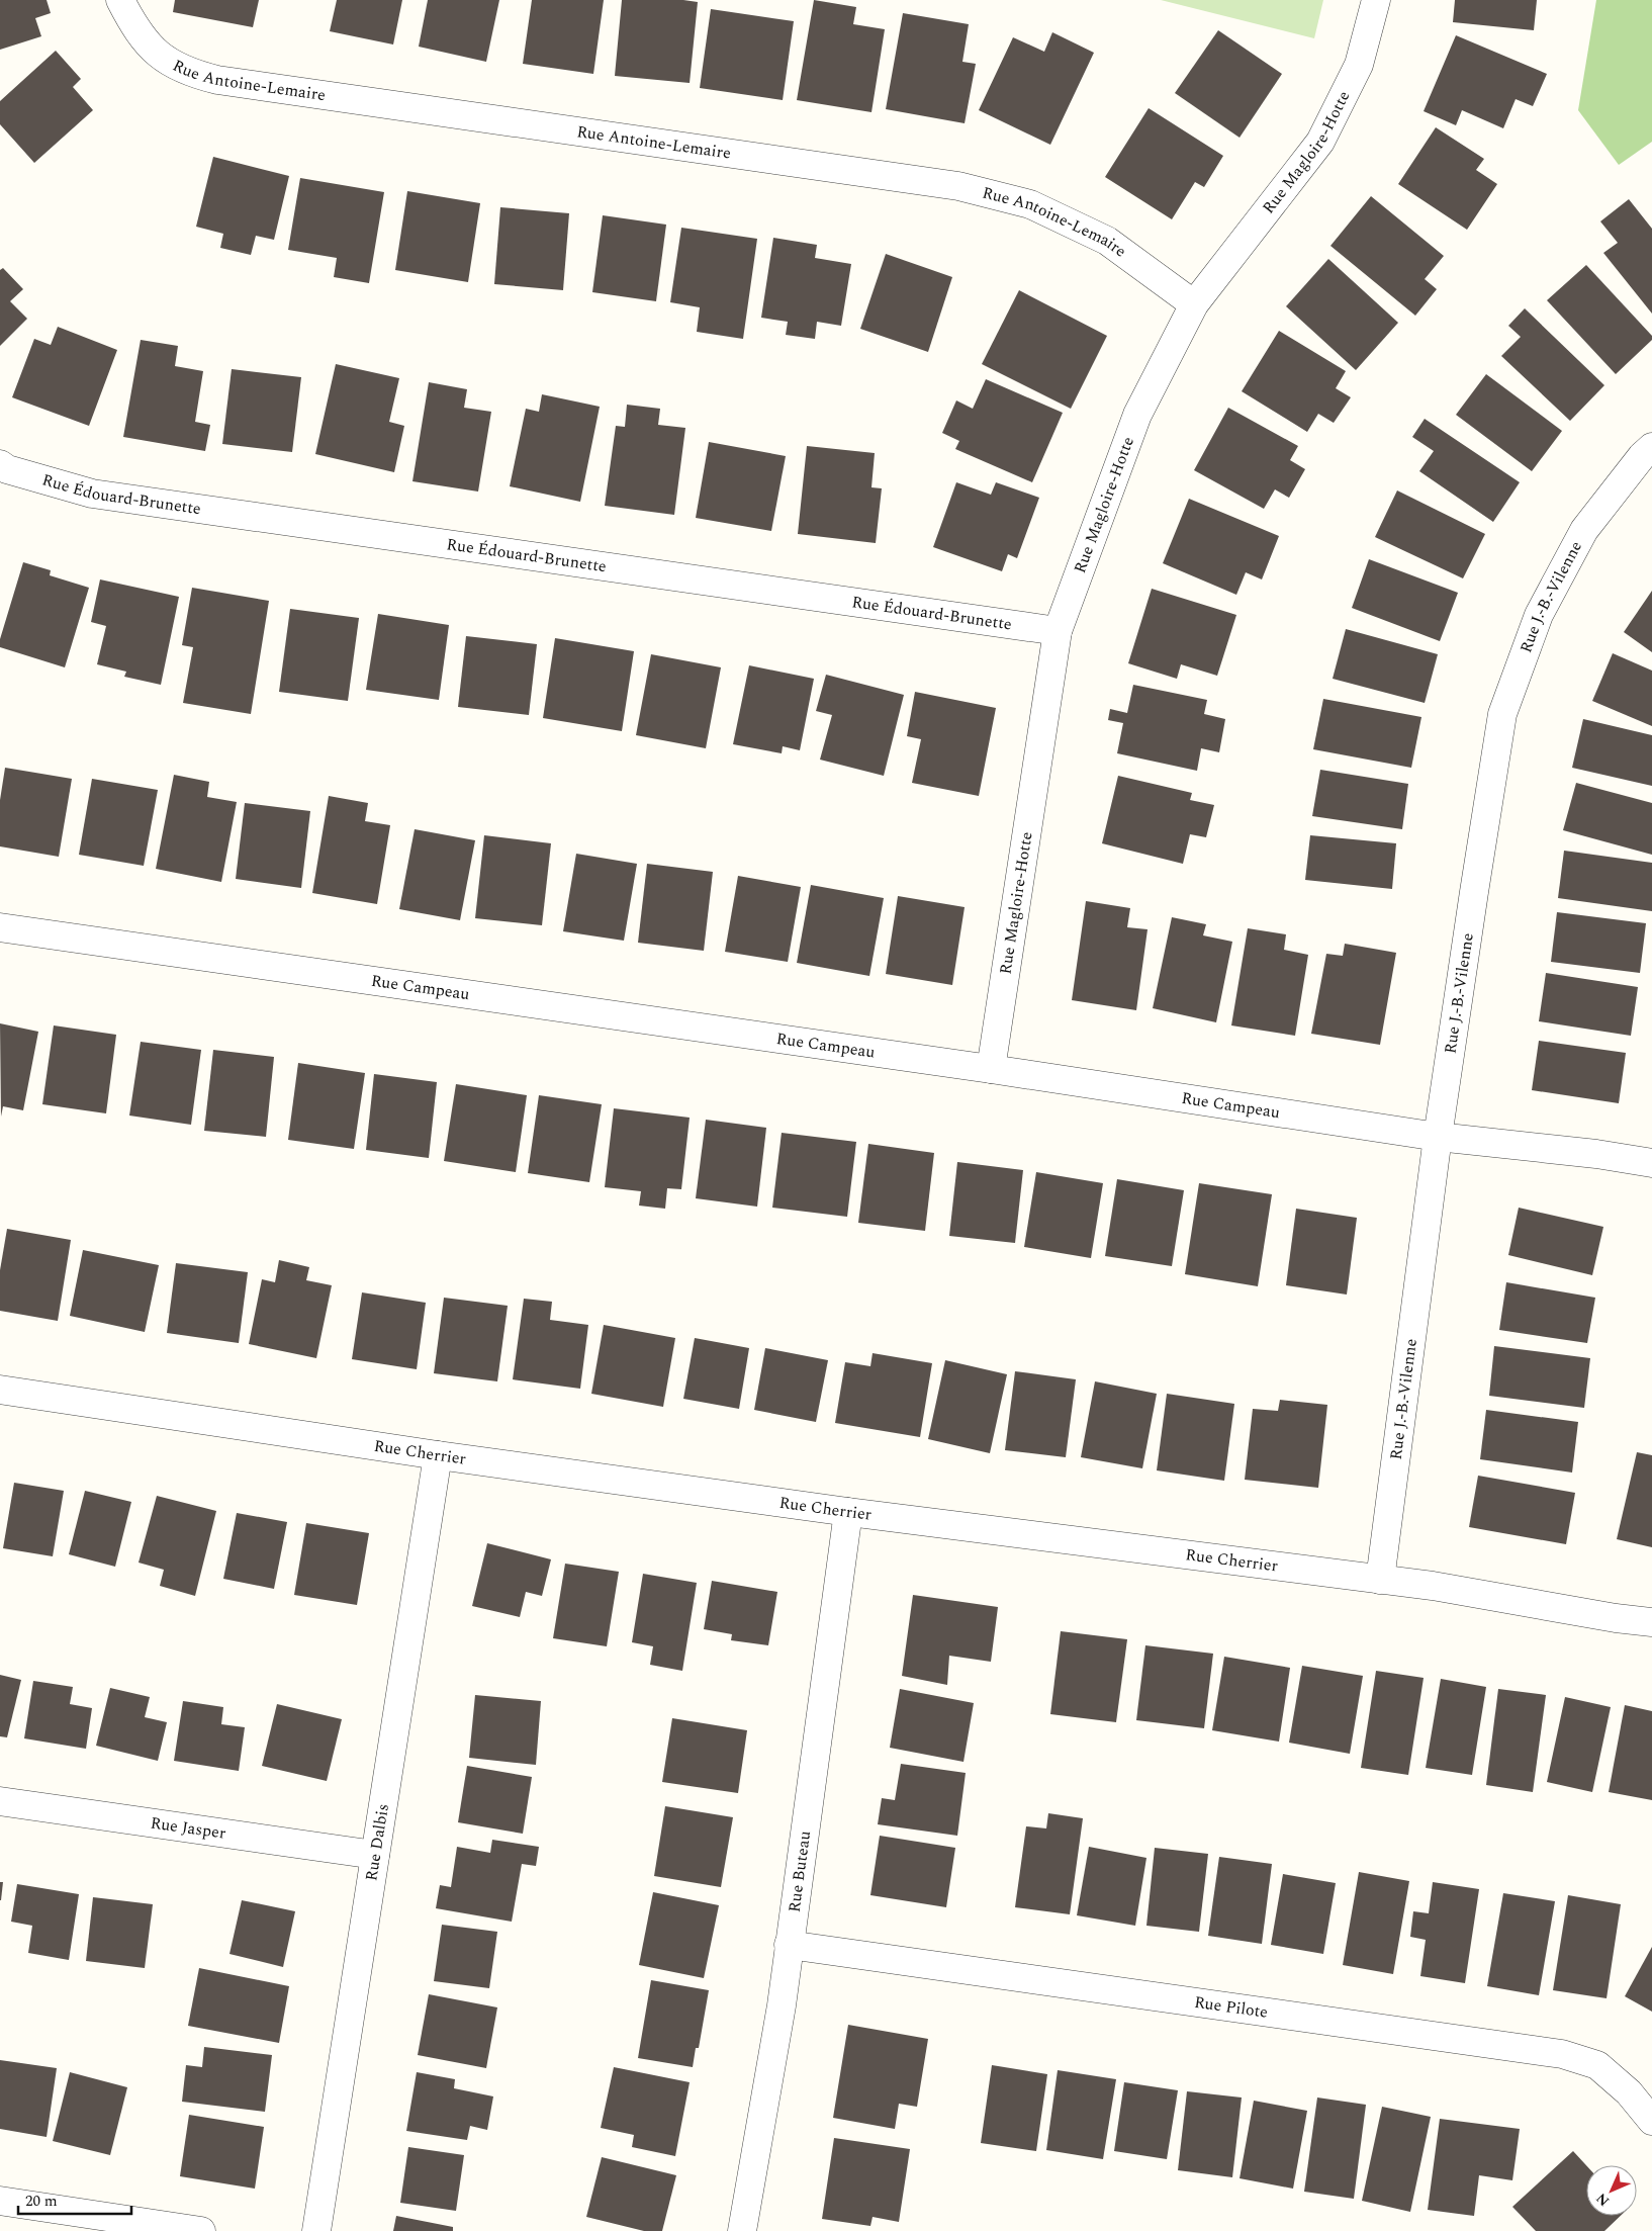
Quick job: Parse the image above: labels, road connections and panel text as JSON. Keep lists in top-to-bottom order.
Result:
{
  "streets": {
    "street": [
      "Rue Antoine-Lemaire",
      "Rue Magloire-Hotte",
      "Rue Édouard-Brunette",
      "Rue J.-B.-Vilenne",
      "Rue Campeau",
      "Rue Cherrier",
      "Rue Jasper",
      "Rue Dalbis",
      "Rue Buteau",
      "Rue Pilote"
    ]
  },
  "crossings": [
    ["Rue Antoine-Lemaire", "Rue Magloire-Hotte"],
    ["Rue Magloire-Hotte", "Rue Édouard-Brunette"],
    ["Rue Magloire-Hotte", "Rue Campeau"],
    ["Rue J.-B.-Vilenne", "Rue Campeau"],
    ["Rue J.-B.-Vilenne", "Rue Cherrier"],
    ["Rue Cherrier", "Rue Dalbis"],
    ["Rue Cherrier", "Rue Buteau"],
    ["Rue Jasper", "Rue Dalbis"],
    ["Rue Buteau", "Rue Pilote"]
  ],
  "scale_bar": "20 m",
  "north": "bottom left"
}
